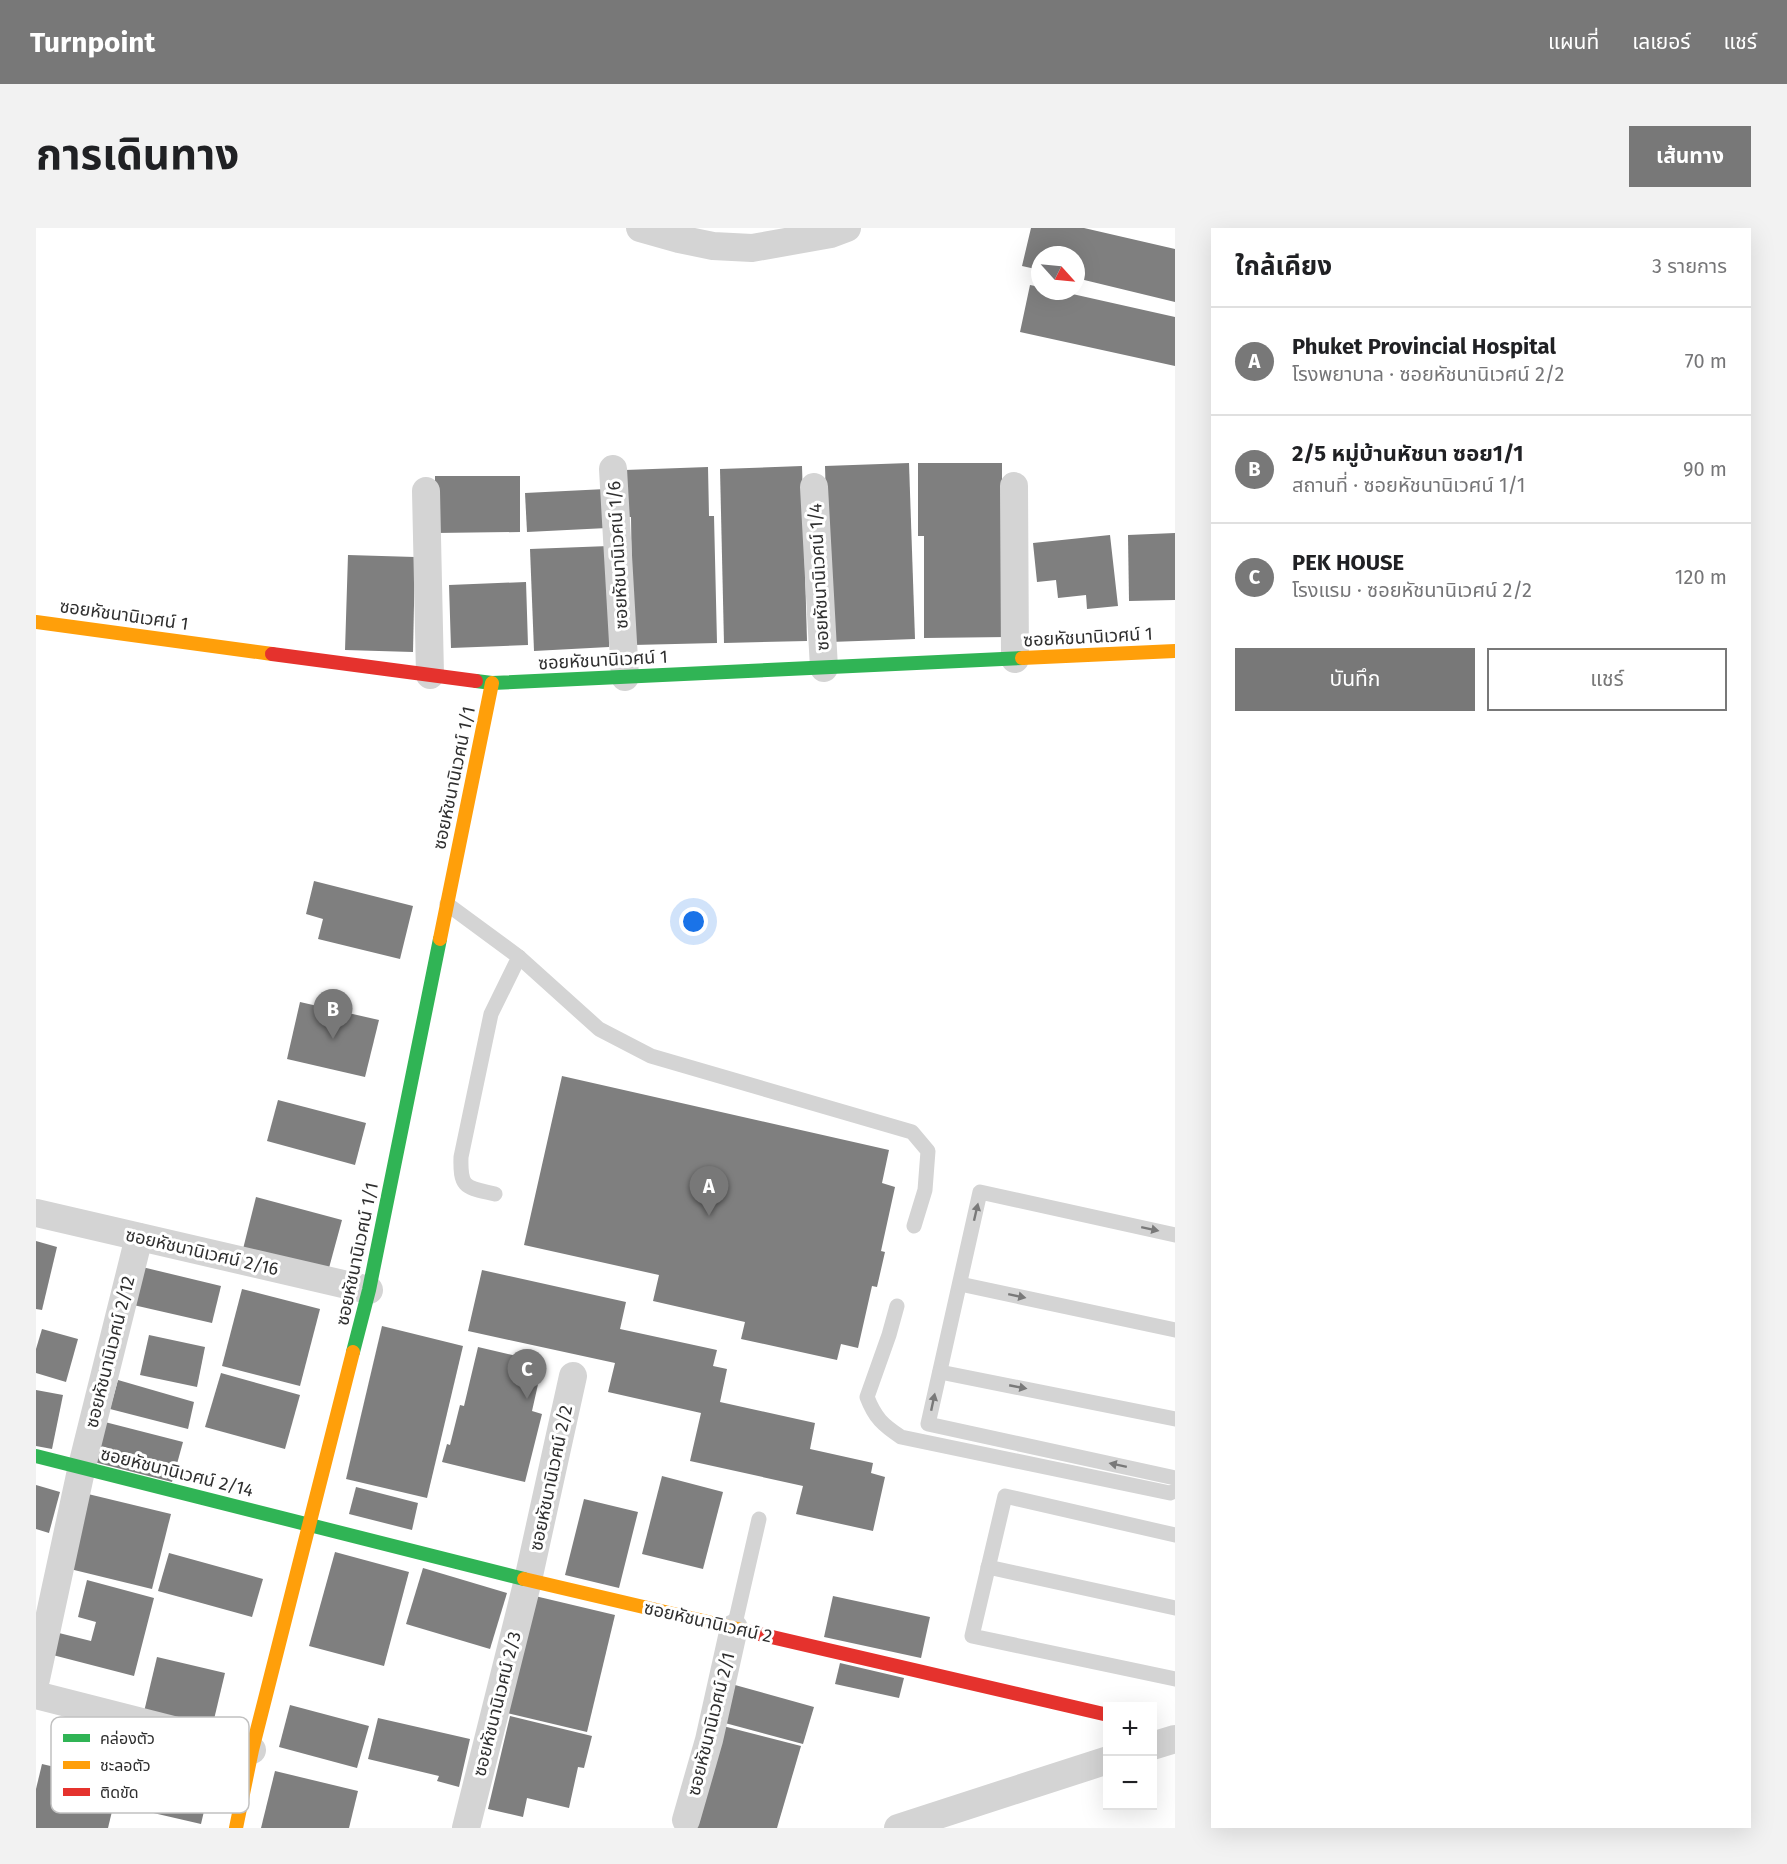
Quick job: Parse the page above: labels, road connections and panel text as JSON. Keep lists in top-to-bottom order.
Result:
{
  "streets": {
    "street": [
      "ซอยหัชนานิเวศน์ 1/6",
      "ซอยหัชนานิเวศน์ 1/4",
      "ซอยหัชนานิเวศน์ 1",
      "ซอยหัชนานิเวศน์ 1/1",
      "ซอยหัชนานิเวศน์ 2/16",
      "ซอยหัชนานิเวศน์ 2/12",
      "ซอยหัชนานิเวศน์ 2/14",
      "ซอยหัชนานิเวศน์ 2/2",
      "ซอยหัชนานิเวศน์ 2",
      "ซอยหัชนานิเวศน์ 2/3",
      "ซอยหัชนานิเวศน์ 2/1"
    ]
  },
  "crossings": [
    ["ซอยหัชนานิเวศน์ 1/6", "ซอยหัชนานิเวศน์ 1"],
    ["ซอยหัชนานิเวศน์ 1/4", "ซอยหัชนานิเวศน์ 1"],
    ["ซอยหัชนานิเวศน์ 1", "ซอยหัชนานิเวศน์ 1/1"],
    ["ซอยหัชนานิเวศน์ 1/1", "ซอยหัชนานิเวศน์ 2/16"],
    ["ซอยหัชนานิเวศน์ 1/1", "ซอยหัชนานิเวศน์ 2/14"],
    ["ซอยหัชนานิเวศน์ 1/1", "ซอยหัชนานิเวศน์ 2"],
    ["ซอยหัชนานิเวศน์ 2/16", "ซอยหัชนานิเวศน์ 2/12"],
    ["ซอยหัชนานิเวศน์ 2/12", "ซอยหัชนานิเวศน์ 2/14"],
    ["ซอยหัชนานิเวศน์ 2/14", "ซอยหัชนานิเวศน์ 2"],
    ["ซอยหัชนานิเวศน์ 2/2", "ซอยหัชนานิเวศน์ 2"],
    ["ซอยหัชนานิเวศน์ 2/2", "ซอยหัชนานิเวศน์ 2/3"],
    ["ซอยหัชนานิเวศน์ 2", "ซอยหัชนานิเวศน์ 2/3"],
    ["ซอยหัชนานิเวศน์ 2", "ซอยหัชนานิเวศน์ 2/1"]
  ],
  "legend": ["คล่องตัว", "ชะลอตัว", "ติดขัด"],
  "north": "bottom right",
  "page": {
    "header": "Turnpoint",
    "nav": ["แผนที่", "เลเยอร์", "แชร์"],
    "title": "การเดินทาง",
    "buttons": [
      "เส้นทาง",
      ["บันทึก", "แชร์"]
    ],
    "heading": ["ใกล้เคียง", "3 รายการ"],
    "list": [
      {
        "mark": "A",
        "name": "Phuket Provincial Hospital",
        "note": "โรงพยาบาล · ซอยหัชนานิเวศน์ 2/2",
        "value": "70 m"
      },
      {
        "mark": "B",
        "name": "2/5 หมู่บ้านหัชนา ซอย1/1",
        "note": "สถานที่ · ซอยหัชนานิเวศน์ 1/1",
        "value": "90 m"
      },
      {
        "mark": "C",
        "name": "PEK HOUSE",
        "note": "โรงแรม · ซอยหัชนานิเวศน์ 2/2",
        "value": "120 m"
      }
    ],
    "pins": ["B", "A", "C"],
    "map_buttons": ["+", "−"]
  }
}
